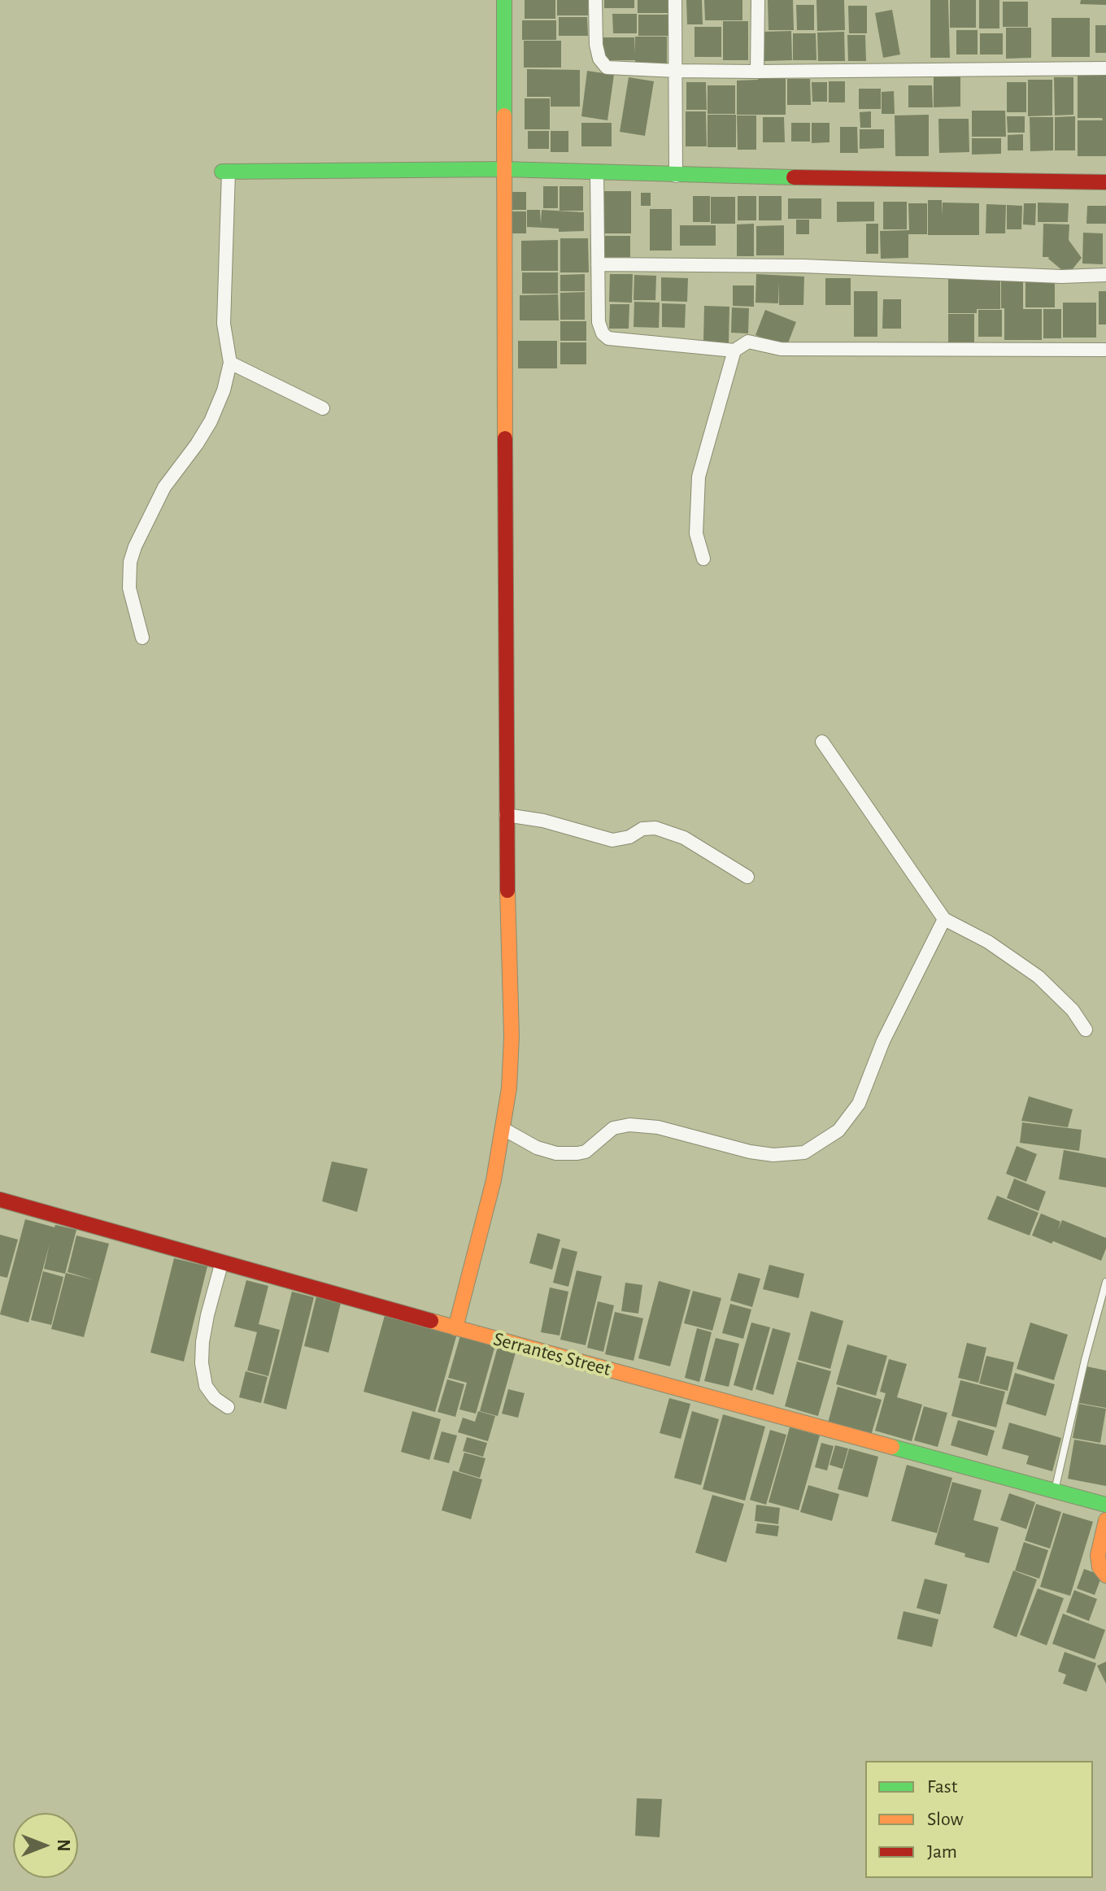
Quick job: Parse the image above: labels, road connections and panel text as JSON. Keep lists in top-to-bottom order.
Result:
{
  "streets": {
    "street": ["Serrantes Street"]
  },
  "legend": ["Fast", "Slow", "Jam"],
  "north": "right"
}
